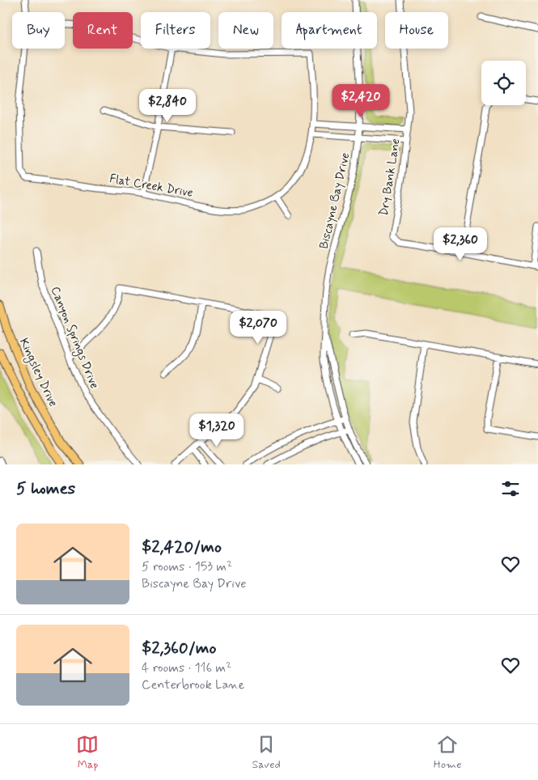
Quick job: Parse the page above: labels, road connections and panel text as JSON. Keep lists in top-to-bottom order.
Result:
{
  "streets": {
    "main road": ["Kingsley Drive"],
    "street": [
      "Dry Bank Lane",
      "Flat Creek Drive",
      "Biscayne Bay Drive",
      "Canyon Springs Drive"
    ]
  },
  "page": {
    "chip": [
      "Buy",
      "Rent",
      "Filters",
      "New",
      "Apartment",
      "House"
    ],
    "price": [
      "$2,420",
      "$2,840",
      "$2,360",
      "$2,070",
      "$1,320"
    ],
    "heading": "5 homes",
    "list": [
      {
        "name": "$2,420/mo",
        "note": "5 rooms · 153 m² · Biscayne Bay Drive"
      },
      {
        "name": "$2,360/mo",
        "note": "4 rooms · 116 m² · Centerbrook Lane"
      }
    ],
    "tabs": ["Map", "Saved", "Home"]
  }
}
